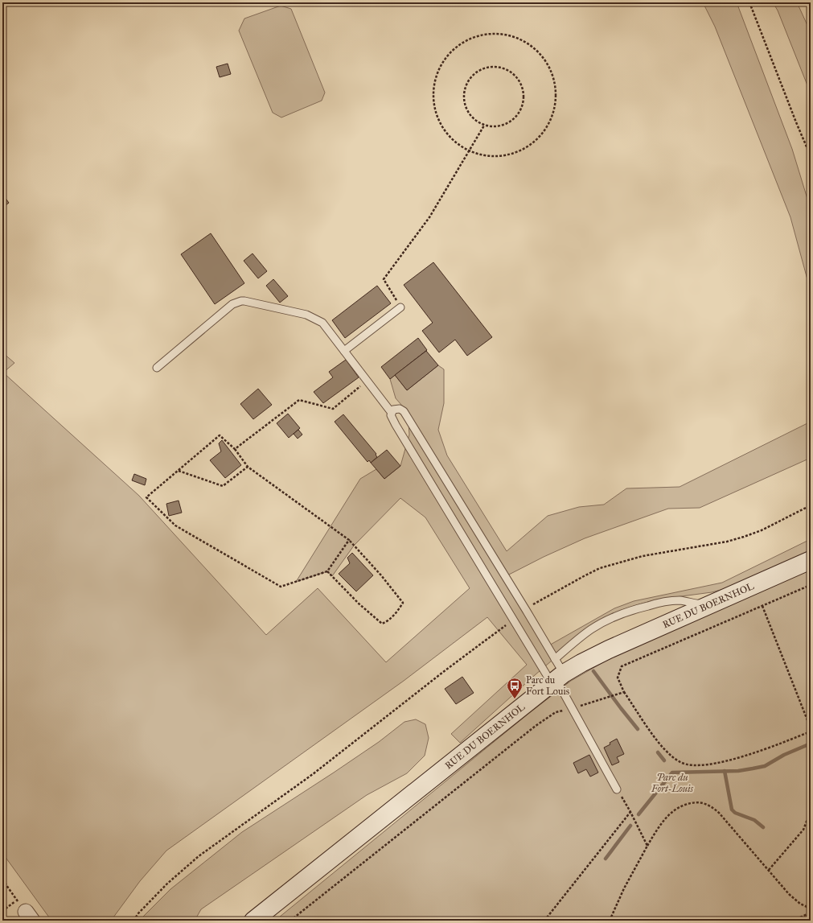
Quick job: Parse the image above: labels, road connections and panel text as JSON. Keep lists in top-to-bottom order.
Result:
{
  "streets": {
    "street": ["RUE DU BOERNHOL"]
  },
  "parks": ["Parc du Fort-Louis"],
  "places": {
    "bus stop": ["Parc du Fort Louis"]
  }
}
